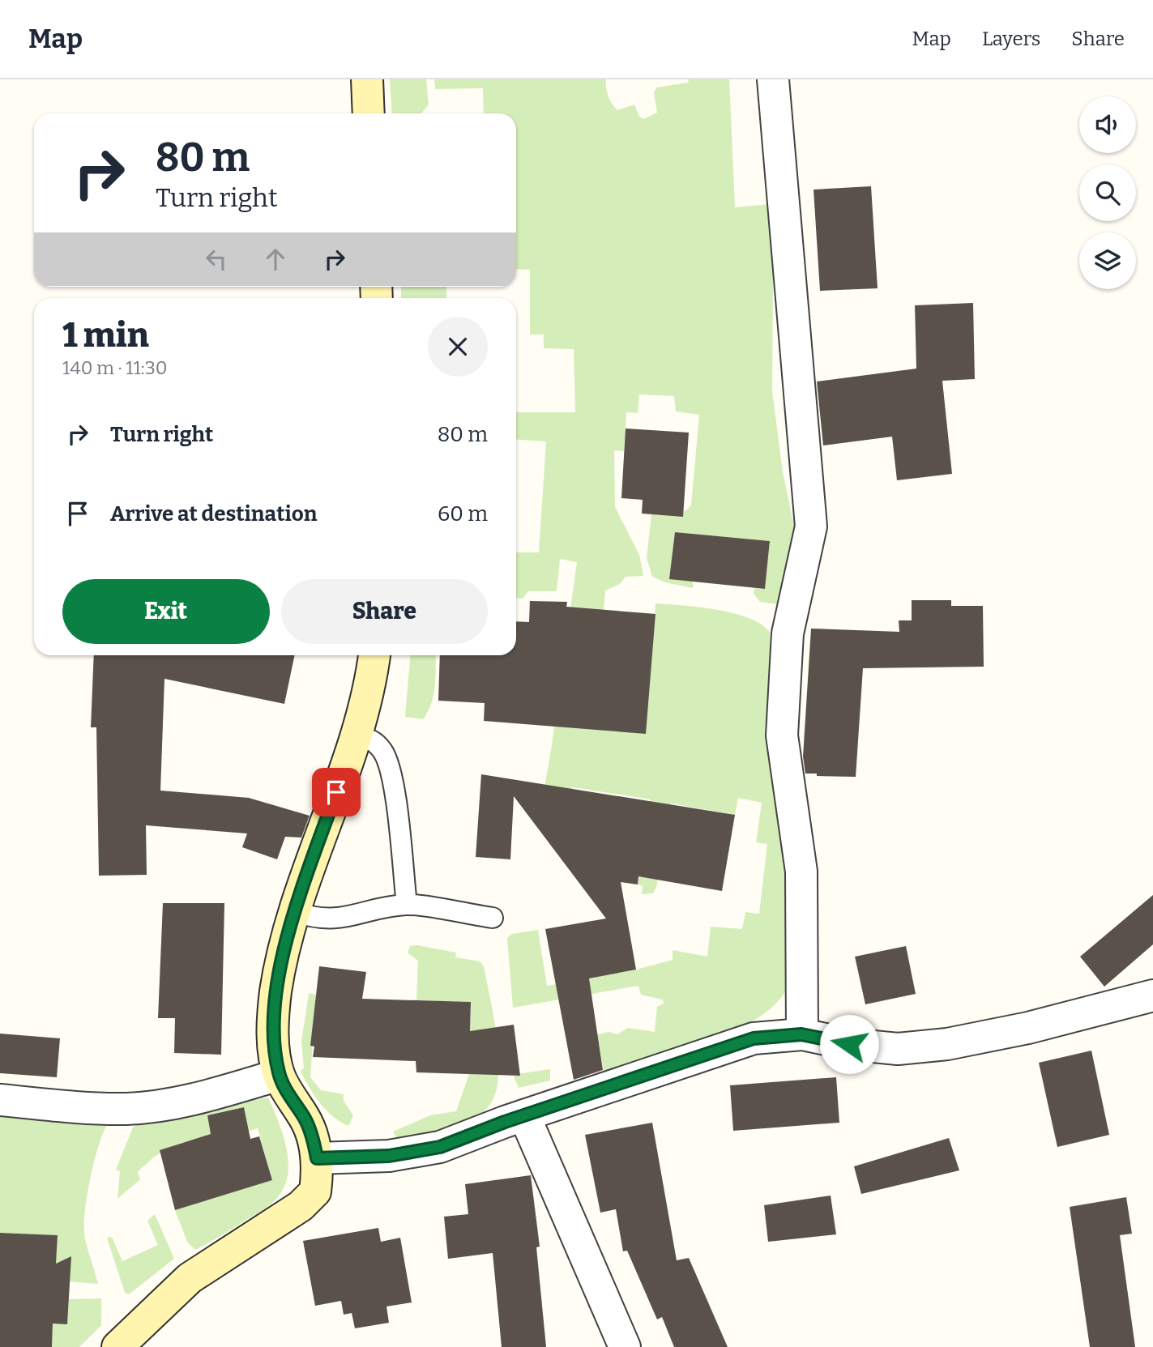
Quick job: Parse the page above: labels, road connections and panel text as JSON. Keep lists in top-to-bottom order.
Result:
{
  "page": {
    "header": "Map",
    "nav": ["Map", "Layers", "Share"],
    "turn": ["80 m", "Turn right"],
    "heading": ["1 min", "140 m · 11:30"],
    "list": [
      {
        "name": "Turn right",
        "value": "80 m"
      },
      {
        "name": "Arrive at destination",
        "value": "60 m"
      }
    ],
    "buttons": ["Exit", "Share"]
  }
}
